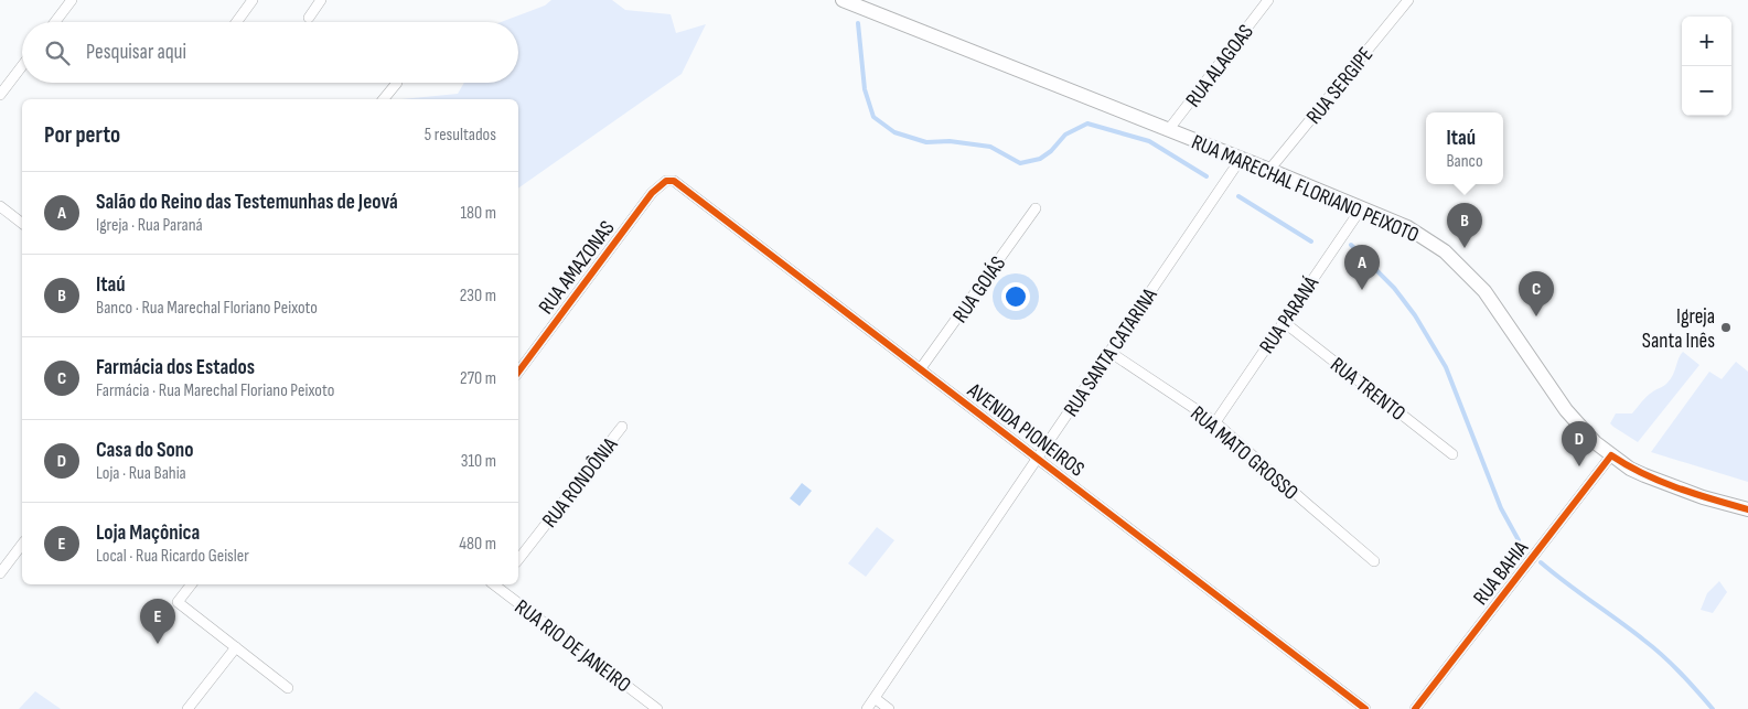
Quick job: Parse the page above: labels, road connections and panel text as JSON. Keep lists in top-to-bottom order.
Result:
{
  "streets": {
    "main road": ["RUA MARECHAL FLORIANO PEIXOTO"],
    "street": [
      "RUA ALAGOAS",
      "RUA SERGIPE",
      "RUA AMAZONAS",
      "RUA GOIÁS",
      "RUA PARANÁ",
      "RUA SANTA CATARINA",
      "RUA TRENTO",
      "AVENIDA PIONEIROS",
      "RUA MATO GROSSO",
      "RUA RONDÔNIA",
      "RUA BAHIA",
      "RUA RIO DE JANEIRO"
    ]
  },
  "crossings": [
    ["RUA ALAGOAS", "RUA MARECHAL FLORIANO PEIXOTO"],
    ["RUA SERGIPE", "RUA MARECHAL FLORIANO PEIXOTO"],
    ["RUA MARECHAL FLORIANO PEIXOTO", "RUA PARANÁ"],
    ["RUA MARECHAL FLORIANO PEIXOTO", "RUA SANTA CATARINA"],
    ["RUA MARECHAL FLORIANO PEIXOTO", "RUA BAHIA"],
    ["RUA AMAZONAS", "AVENIDA PIONEIROS"],
    ["RUA GOIÁS", "AVENIDA PIONEIROS"],
    ["RUA PARANÁ", "RUA TRENTO"],
    ["RUA PARANÁ", "RUA MATO GROSSO"],
    ["RUA SANTA CATARINA", "AVENIDA PIONEIROS"],
    ["RUA SANTA CATARINA", "RUA MATO GROSSO"]
  ],
  "places": ["Igreja Santa Inês"],
  "page": {
    "map_buttons": ["+", "−"],
    "search": "Pesquisar aqui",
    "heading": ["Por perto", "5 resultados"],
    "popup": ["Itaú", "Banco"],
    "list": [
      {
        "mark": "A",
        "name": "Salão do Reino das Testemunhas de Jeová",
        "note": "Igreja · Rua Paraná",
        "value": "180 m"
      },
      {
        "mark": "B",
        "name": "Itaú",
        "note": "Banco · Rua Marechal Floriano Peixoto",
        "value": "230 m"
      },
      {
        "mark": "C",
        "name": "Farmácia dos Estados",
        "note": "Farmácia · Rua Marechal Floriano Peixoto",
        "value": "270 m"
      },
      {
        "mark": "D",
        "name": "Casa do Sono",
        "note": "Loja · Rua Bahia",
        "value": "310 m"
      },
      {
        "mark": "E",
        "name": "Loja Maçônica",
        "note": "Local · Rua Ricardo Geisler",
        "value": "480 m"
      }
    ],
    "pins": [
      "B",
      "A",
      "C",
      "D",
      "E"
    ]
  }
}
